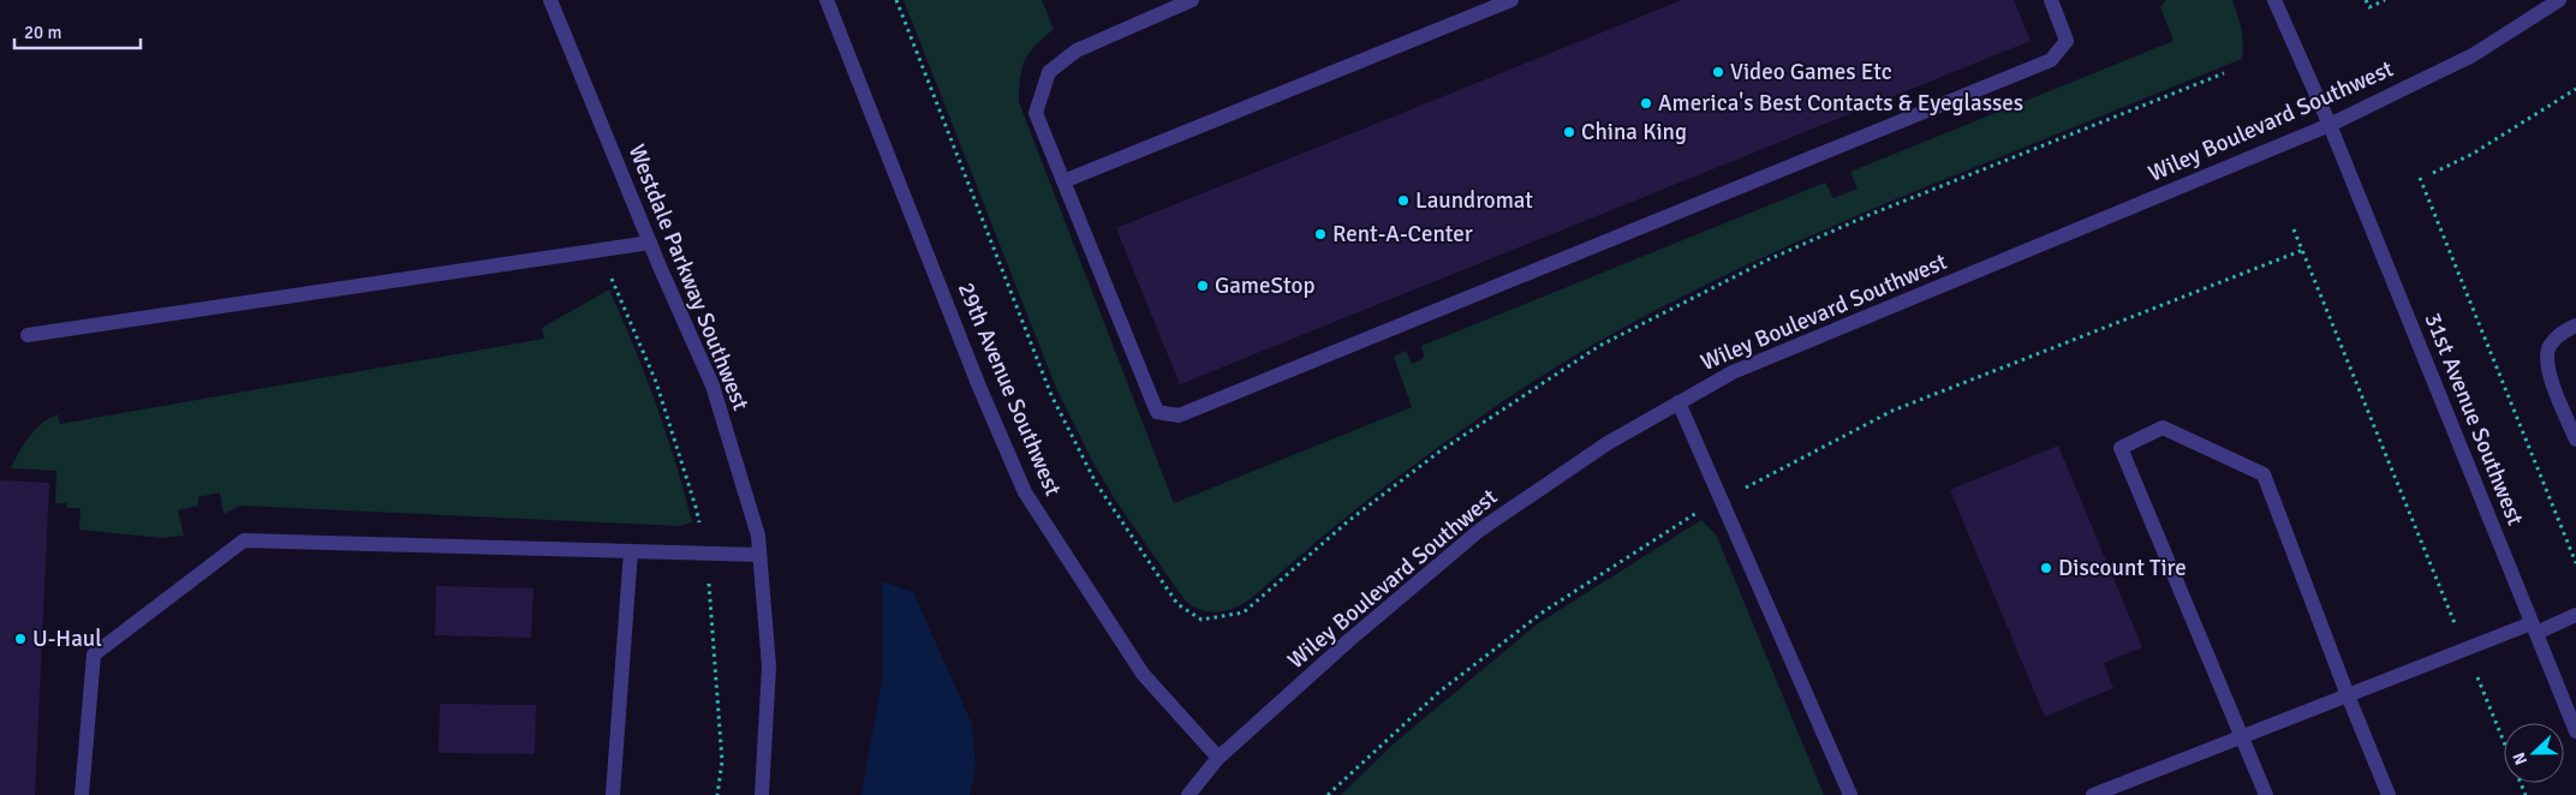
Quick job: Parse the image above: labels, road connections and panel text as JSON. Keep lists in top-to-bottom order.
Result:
{
  "streets": {
    "street": [
      "Wiley Boulevard Southwest",
      "Westdale Parkway Southwest",
      "29th Avenue Southwest",
      "31st Avenue Southwest"
    ]
  },
  "crossings": [
    ["Wiley Boulevard Southwest", "29th Avenue Southwest"],
    ["Wiley Boulevard Southwest", "31st Avenue Southwest"]
  ],
  "places": [
    "Video Games Etc",
    "America's Best Contacts & Eyeglasses",
    "China King",
    "Laundromat",
    "Rent-A-Center",
    "GameStop",
    "Discount Tire",
    "U-Haul"
  ],
  "scale_bar": "20 m",
  "north": "left"
}
